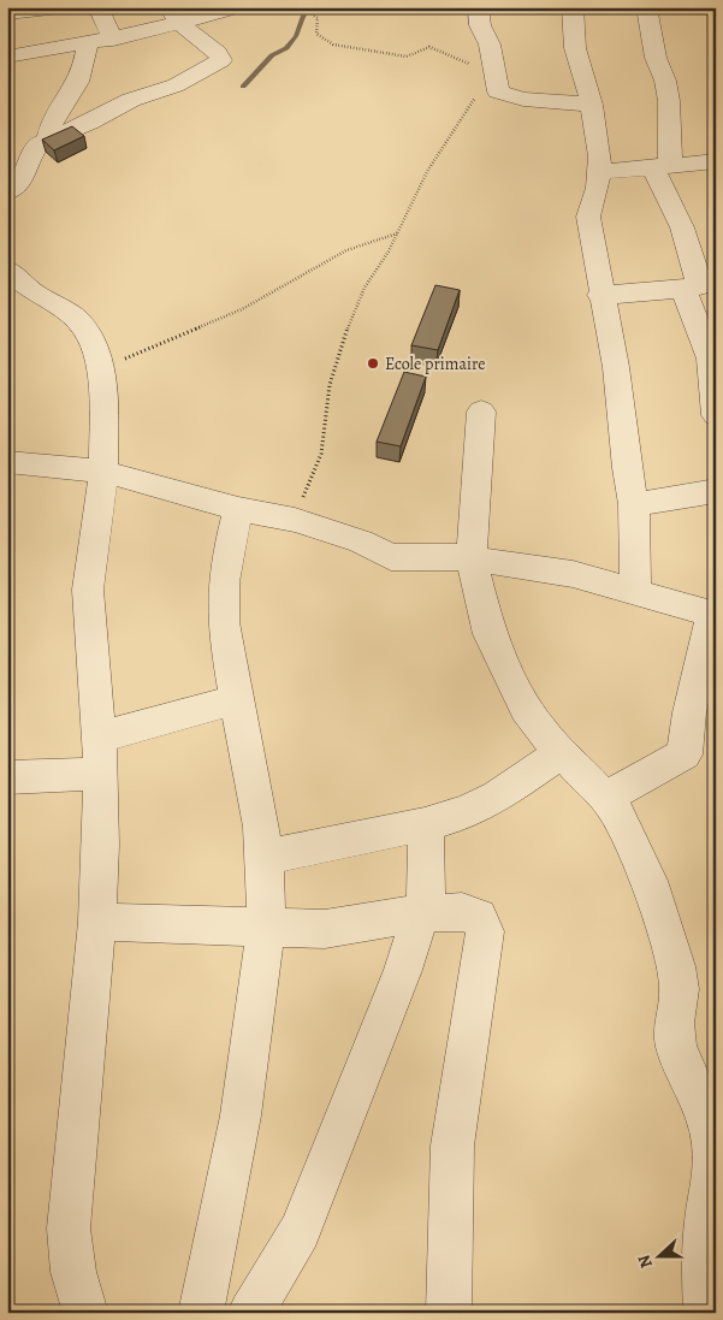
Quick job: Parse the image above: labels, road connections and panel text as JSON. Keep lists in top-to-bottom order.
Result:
{
  "places": ["Ecole primaire"],
  "north": "left"
}
